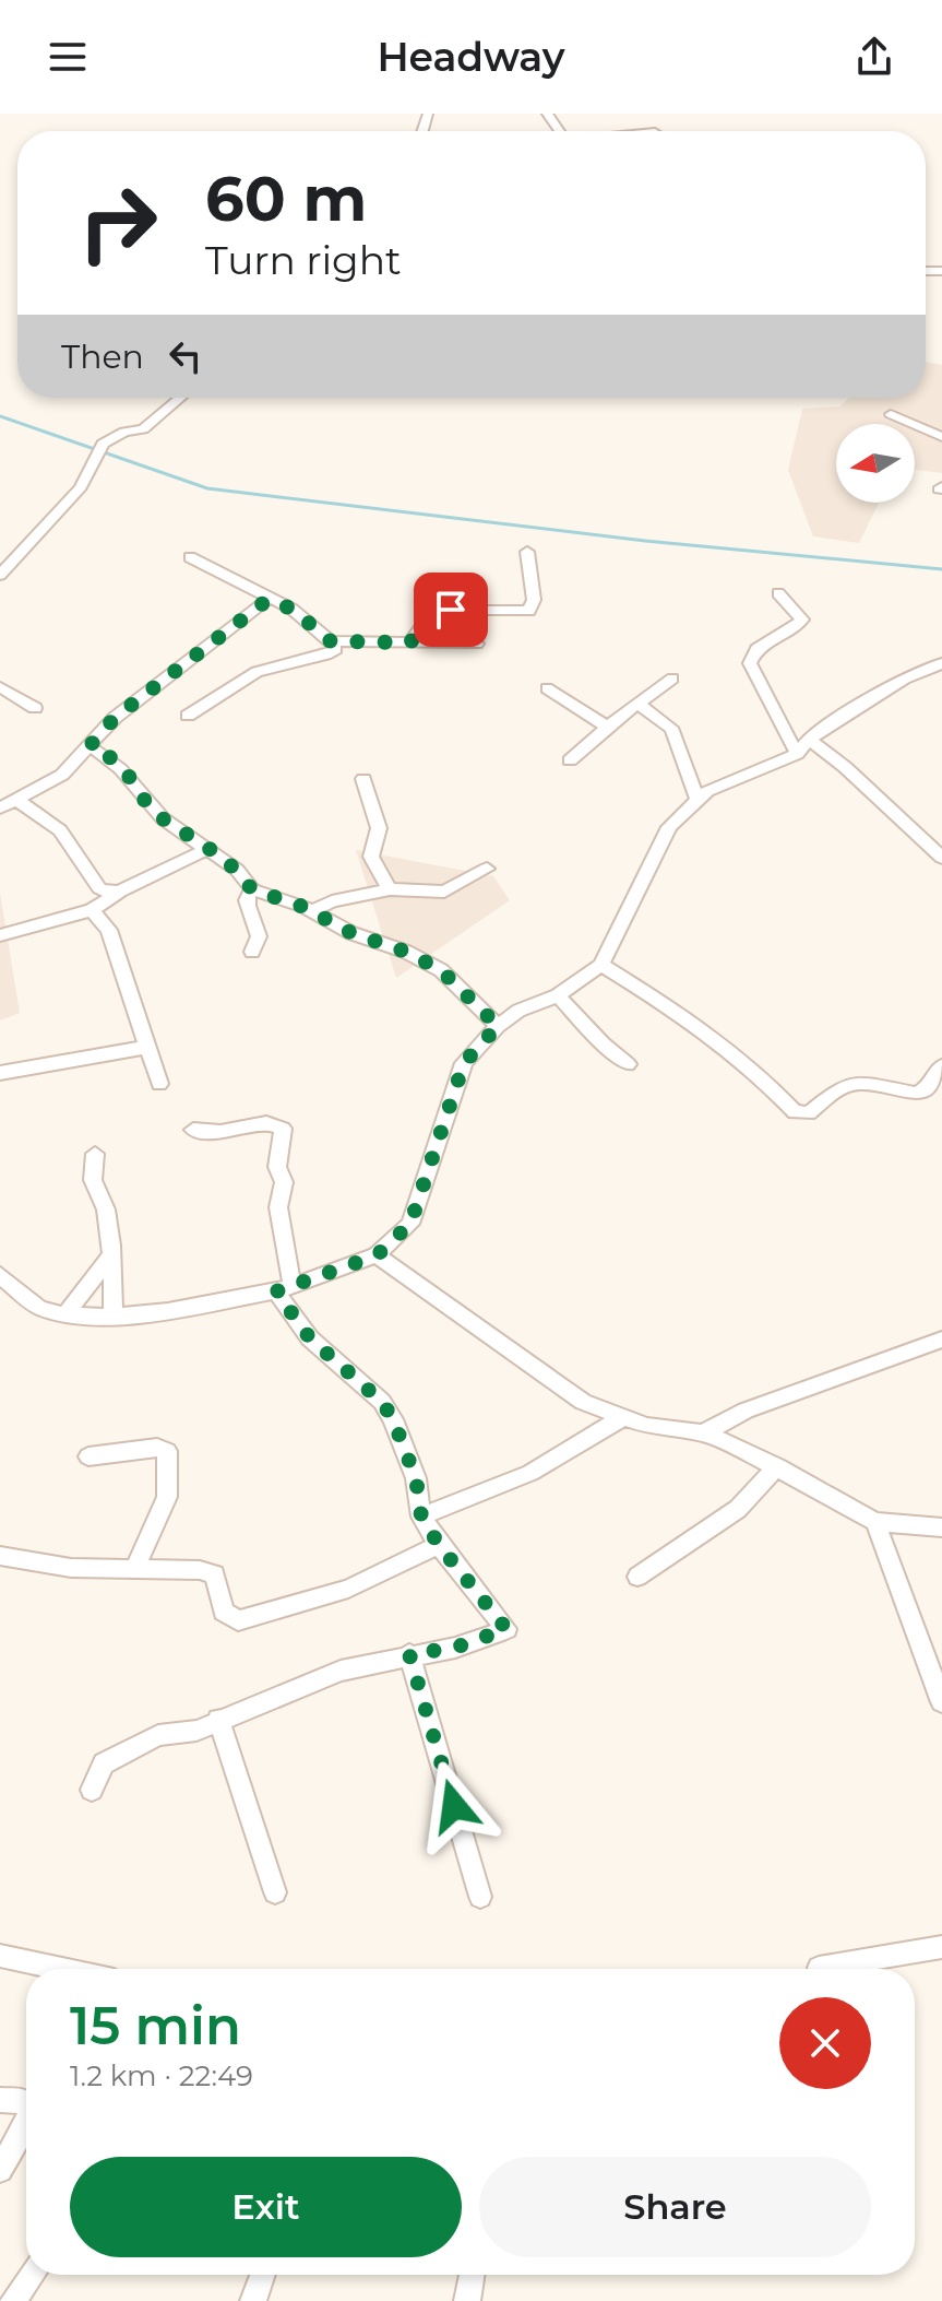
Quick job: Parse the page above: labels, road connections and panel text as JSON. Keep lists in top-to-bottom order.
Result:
{
  "north": "left",
  "page": {
    "header": "Headway",
    "turn": ["60 m", "Turn right"],
    "then": "Then",
    "heading": ["15 min", "1.2 km · 22:49"],
    "buttons": ["Exit", "Share"]
  }
}
